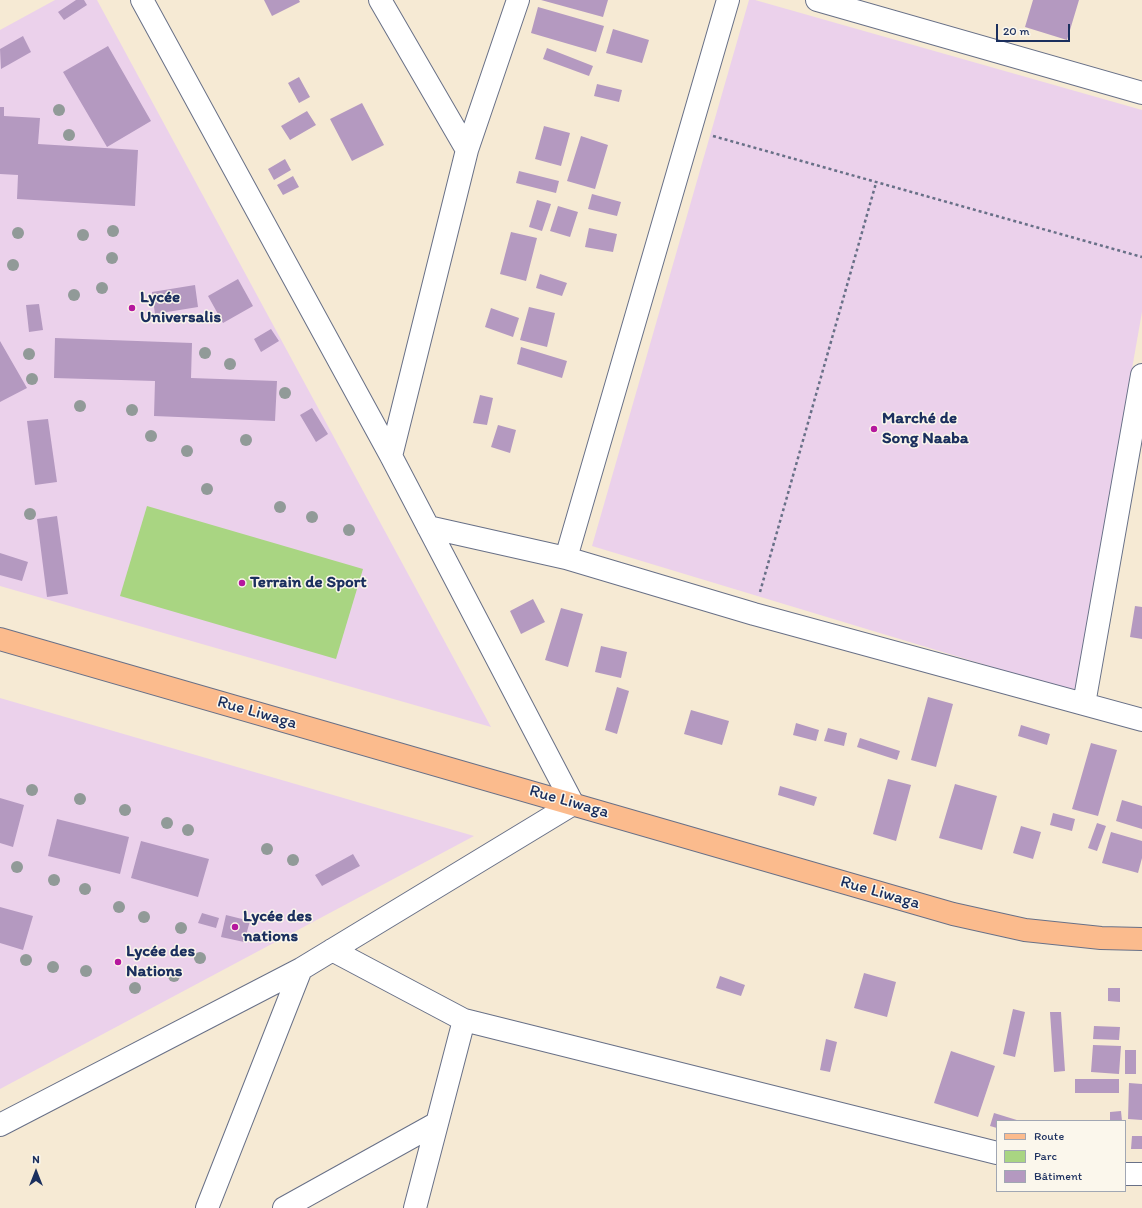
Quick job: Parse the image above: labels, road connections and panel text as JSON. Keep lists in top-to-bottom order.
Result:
{
  "streets": {
    "main road": ["Rue Liwaga"]
  },
  "places": [
    "Lycée Universalis",
    "Marché de Song Naaba",
    "Terrain de Sport",
    "Lycée des nations",
    "Lycée des Nations"
  ],
  "legend": ["Route", "Parc", "Bâtiment"],
  "scale_bar": "20 m",
  "north": "top"
}
